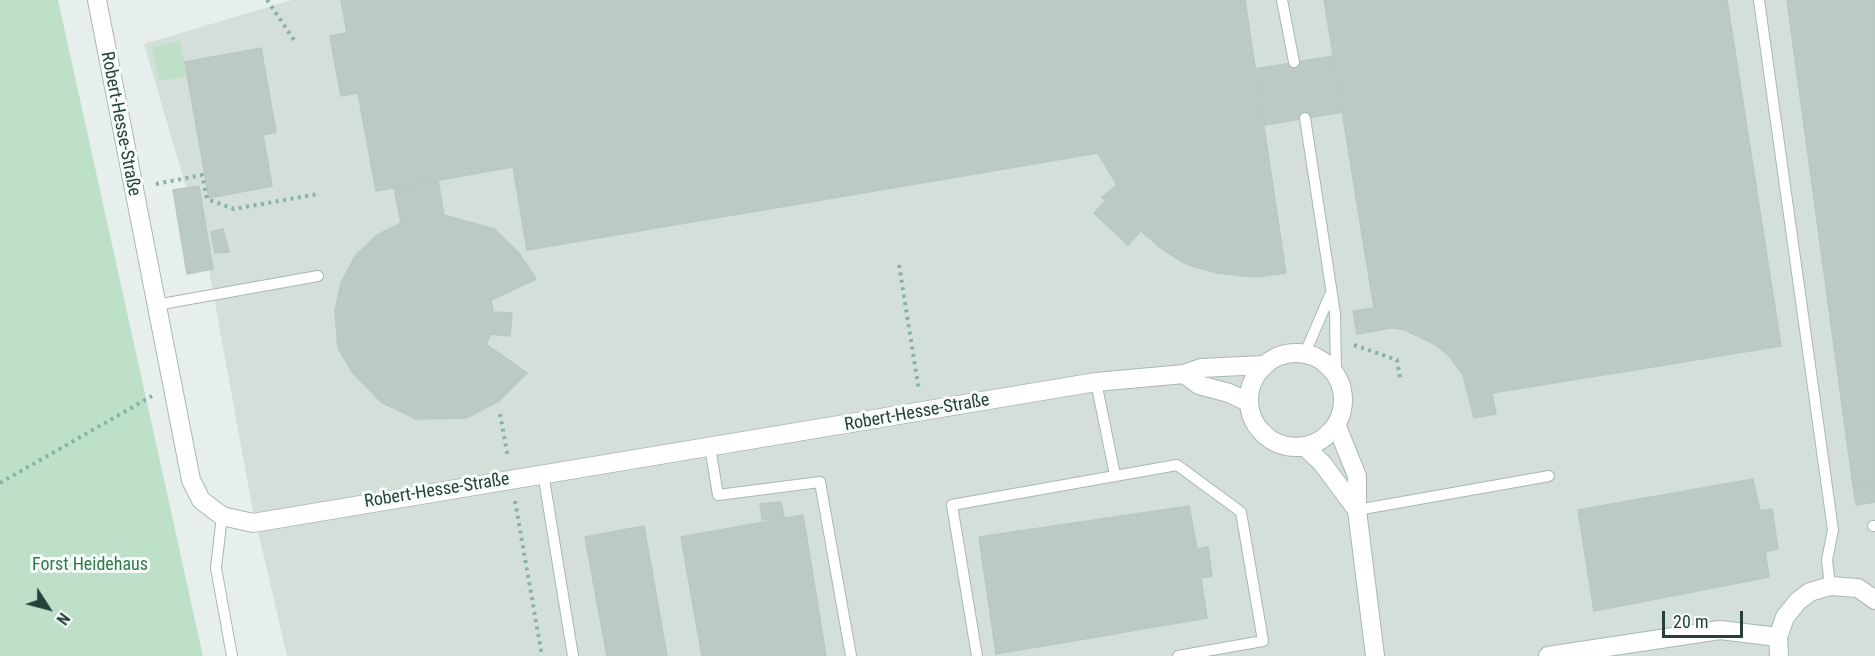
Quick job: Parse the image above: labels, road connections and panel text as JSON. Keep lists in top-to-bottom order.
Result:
{
  "streets": {
    "street": ["Robert-Hesse-Straße"]
  },
  "parks": ["Forst Heidehaus"],
  "scale_bar": "20 m",
  "north": "bottom right"
}
